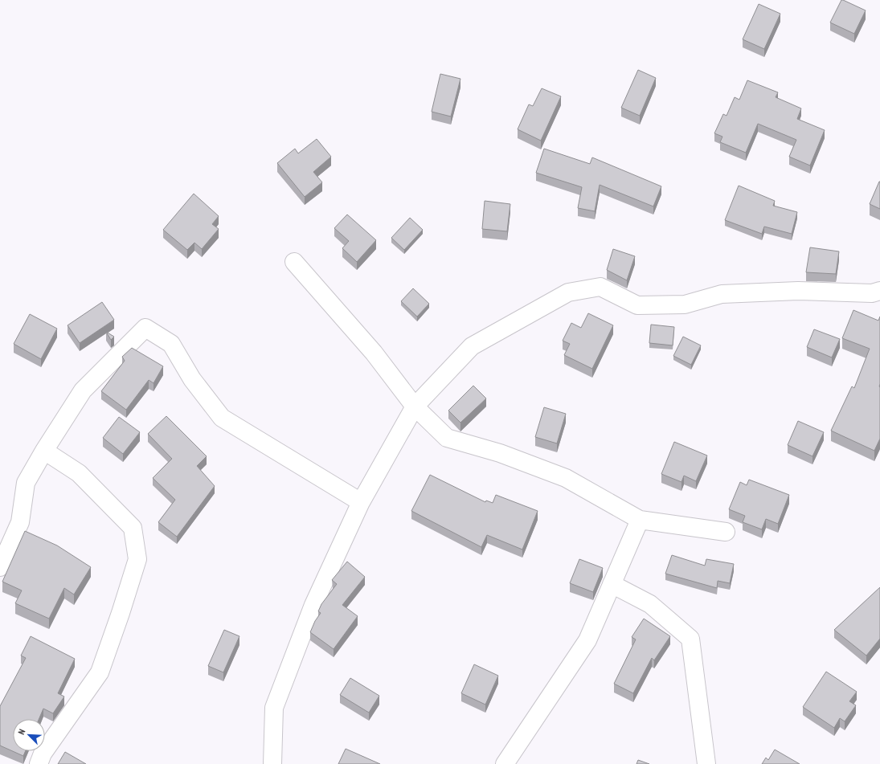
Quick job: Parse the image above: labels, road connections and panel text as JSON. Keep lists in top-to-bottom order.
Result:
{
  "north": "top left"
}
